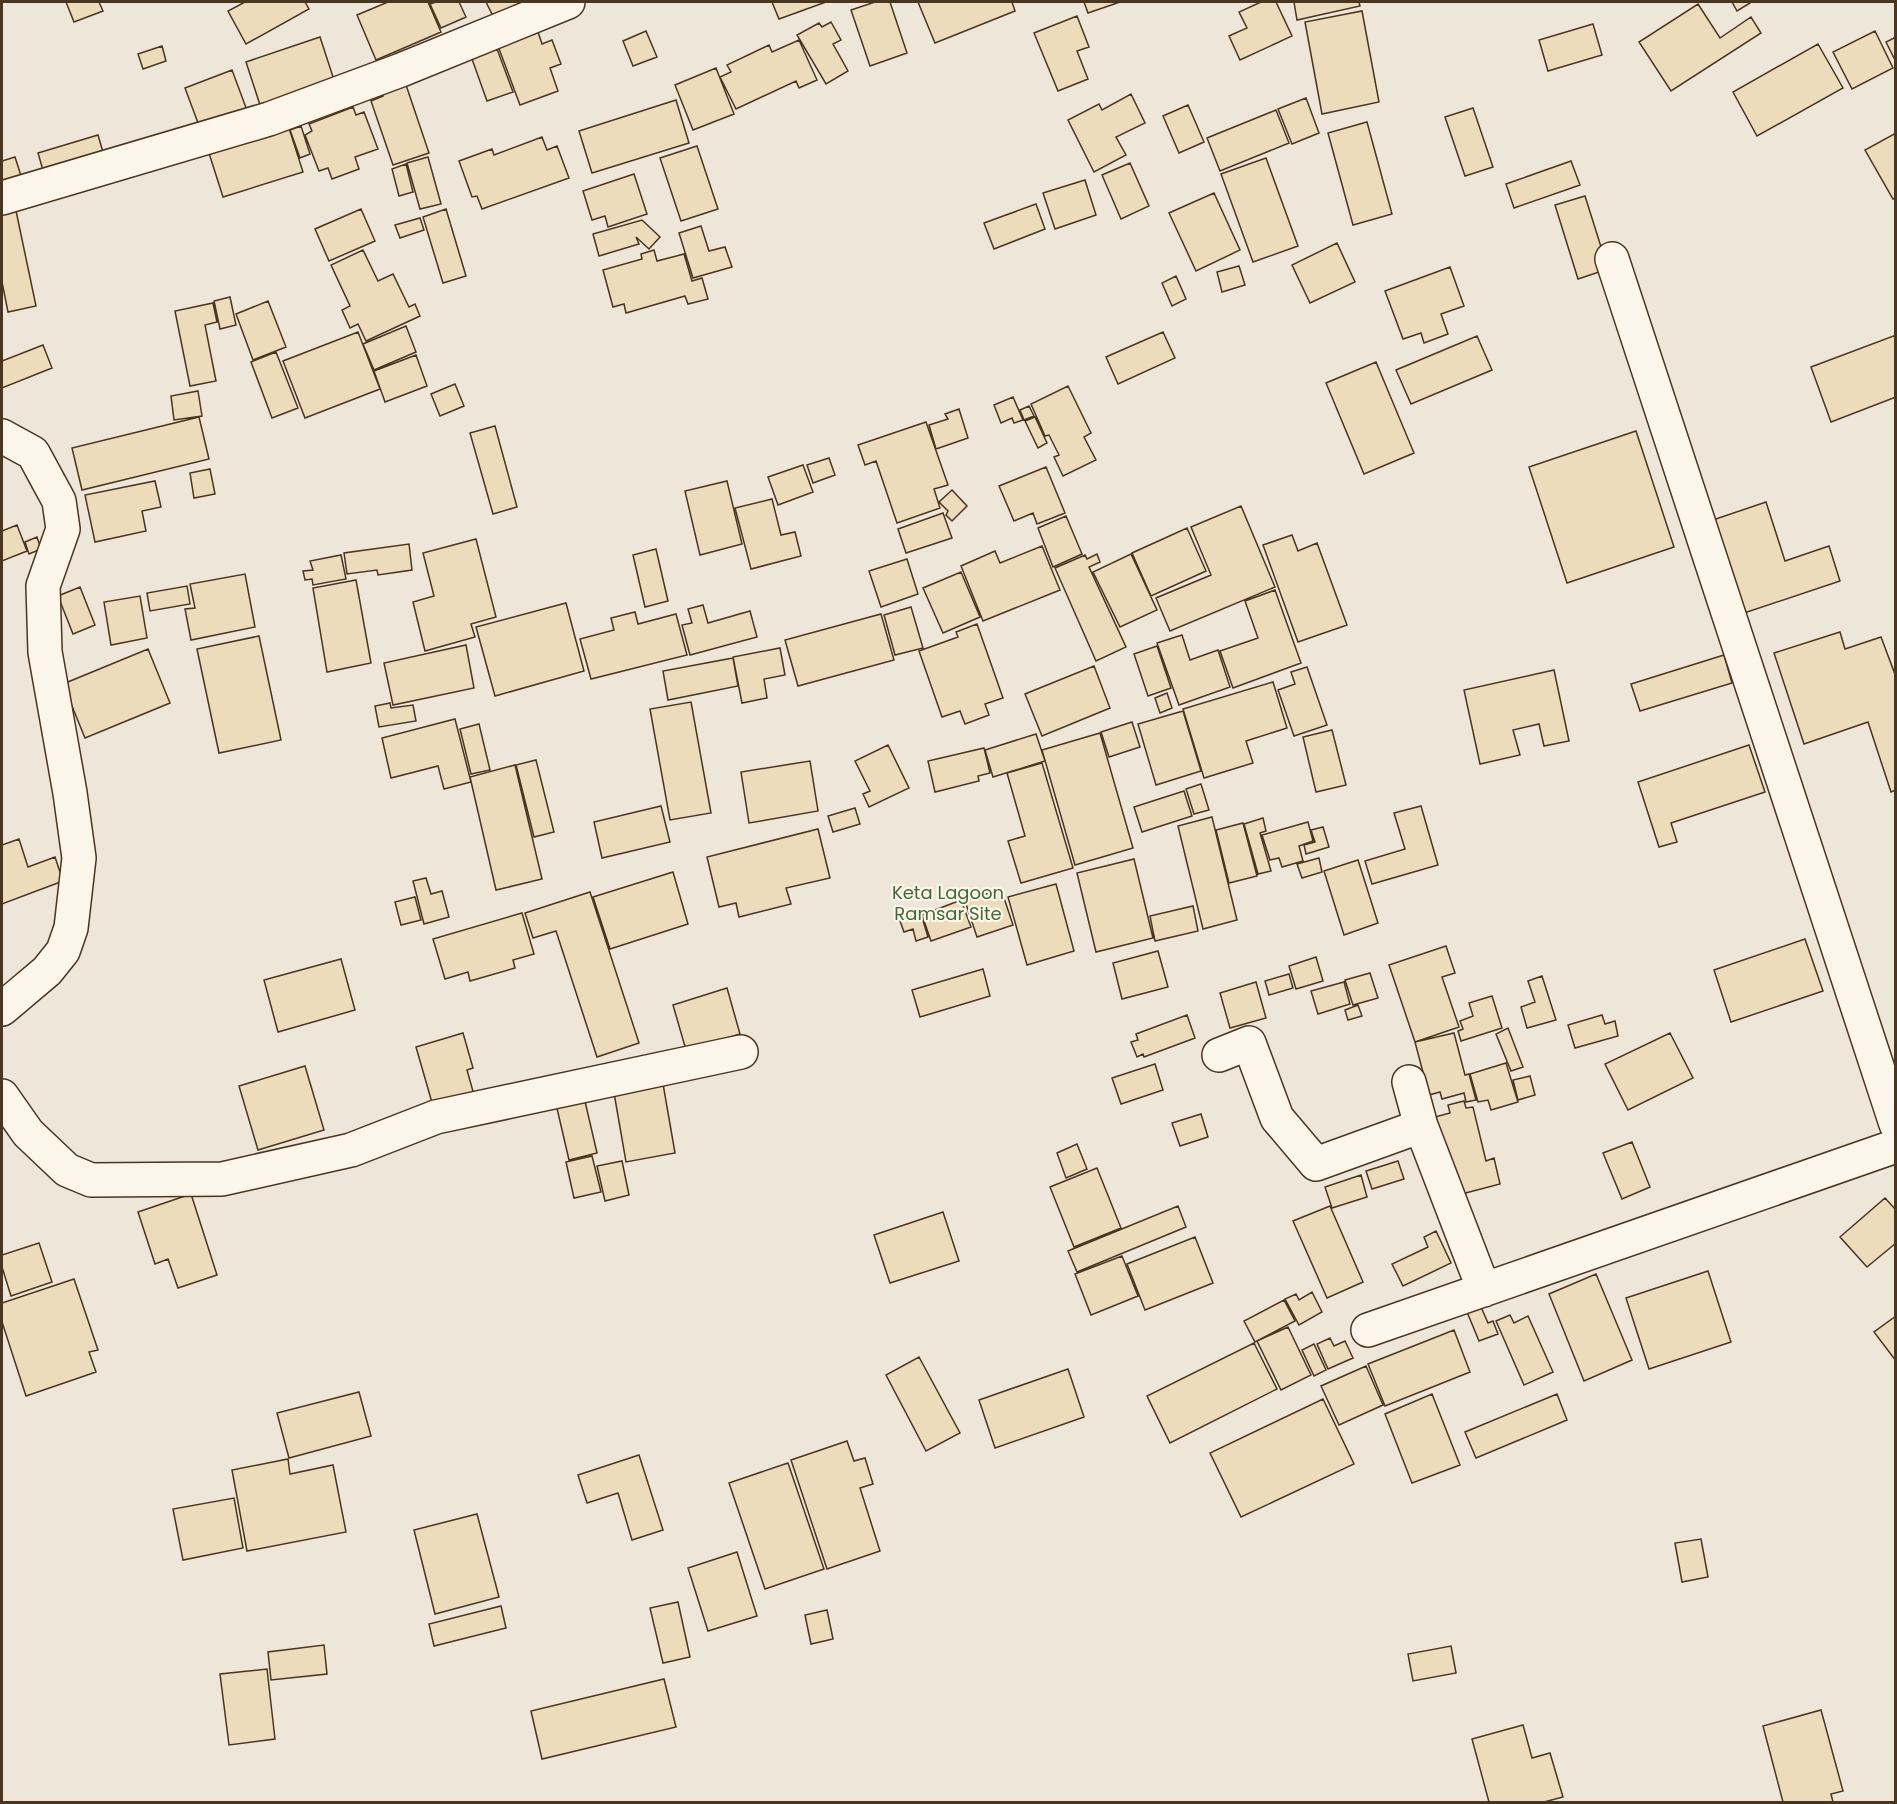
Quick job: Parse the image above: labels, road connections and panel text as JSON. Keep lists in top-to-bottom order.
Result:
{
  "parks": ["Keta Lagoon Ramsar Site"]
}
